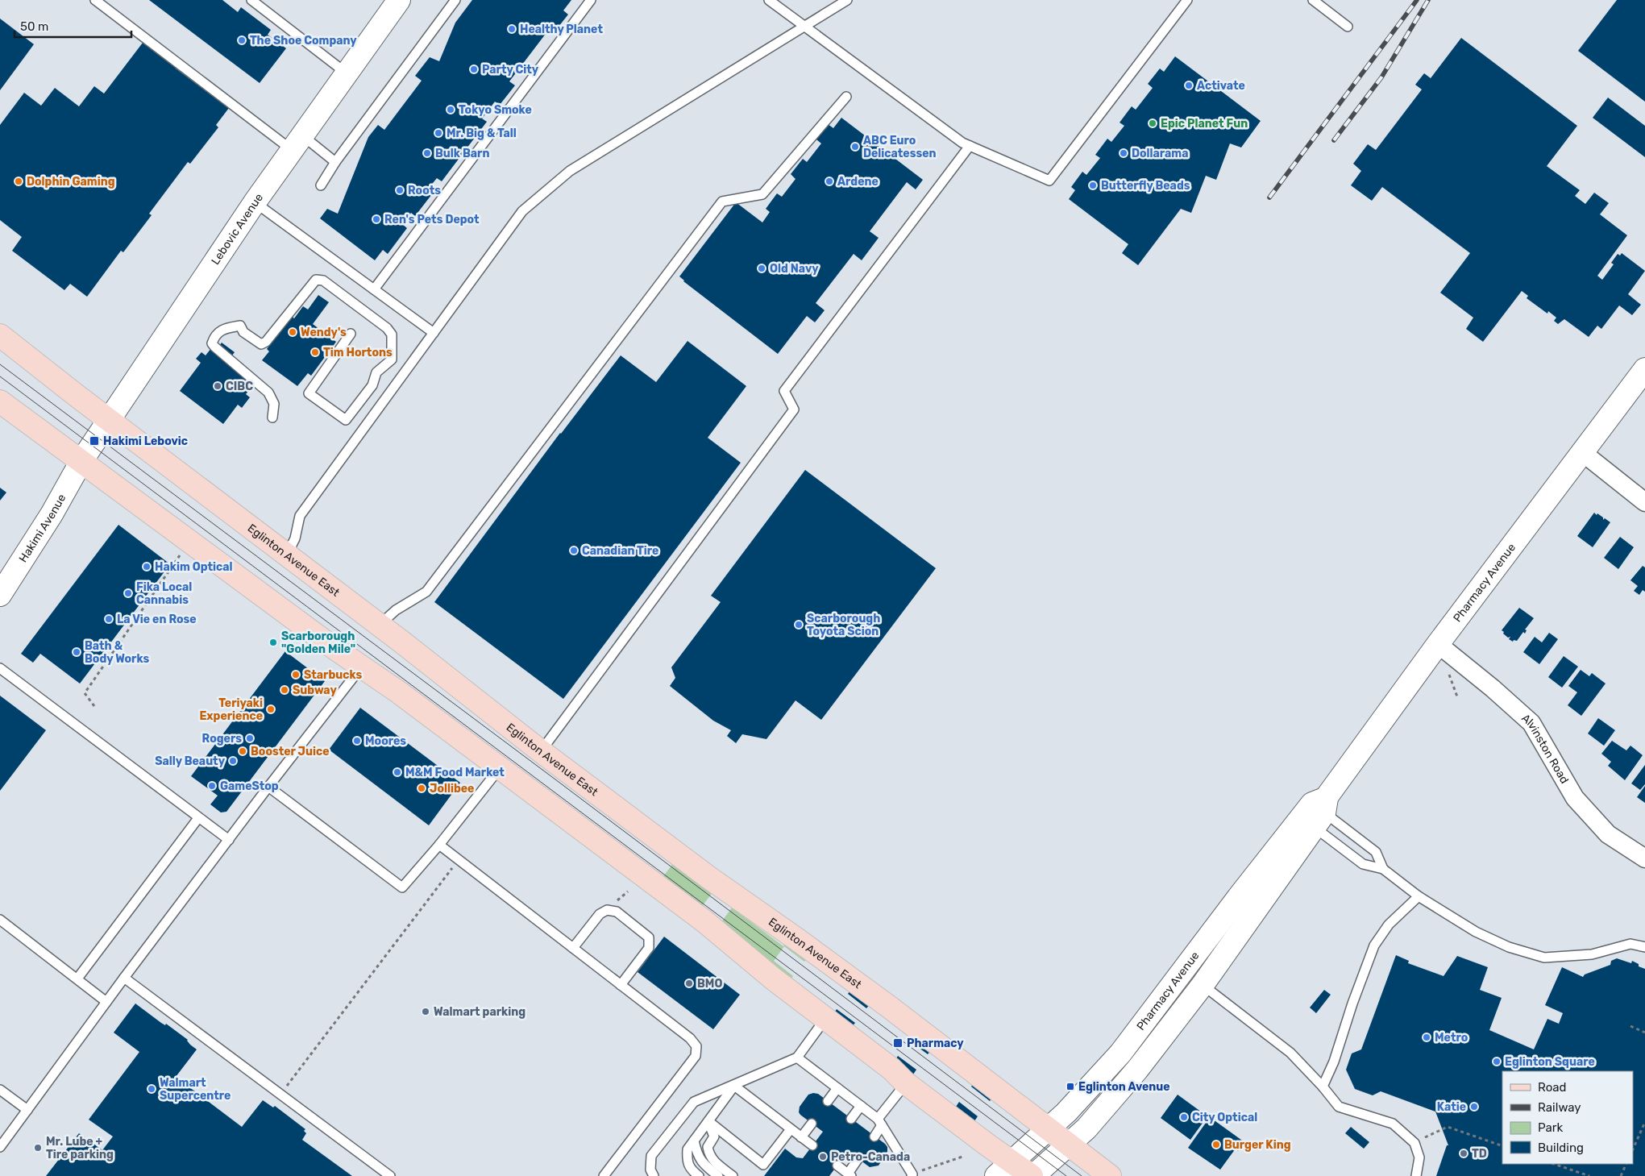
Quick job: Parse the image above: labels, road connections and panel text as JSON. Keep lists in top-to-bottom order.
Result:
{
  "streets": {
    "main road": ["Eglinton Avenue East"],
    "street": [
      "Lebovic Avenue",
      "Hakimi Avenue",
      "Pharmacy Avenue",
      "Alvinston Road"
    ]
  },
  "crossings": [
    ["Lebovic Avenue", "Hakimi Avenue"],
    ["Lebovic Avenue", "Eglinton Avenue East"],
    ["Eglinton Avenue East", "Pharmacy Avenue"],
    ["Pharmacy Avenue", "Alvinston Road"]
  ],
  "places": {
    "other": [
      "Healthy Planet",
      "The Shoe Company",
      "Party City",
      "Activate",
      "Tokyo Smoke",
      "Epic Planet Fun",
      "Mr. Big & Tall",
      "ABC Euro Delicatessen",
      "Bulk Barn",
      "Dollarama",
      "Dolphin Gaming",
      "Ardene",
      "Butterfly Beads",
      "Roots",
      "Ren's Pets Depot",
      "Old Navy",
      "Wendy's",
      "Tim Hortons",
      "CIBC",
      "Canadian Tire",
      "Hakim Optical",
      "Fika Local Cannabis",
      "La Vie en Rose",
      "Scarborough Toyota Scion",
      "Scarborough \"Golden Mile\"",
      "Bath & Body Works",
      "Starbucks",
      "Subway",
      "Teriyaki Experience",
      "Rogers",
      "Moores",
      "Booster Juice",
      "Sally Beauty",
      "M&M Food Market",
      "GameStop",
      "Jollibee",
      "BMO",
      "Walmart parking",
      "Metro",
      "Eglinton Square",
      "Walmart Supercentre",
      "Katie",
      "City Optical",
      "Burger King",
      "Mr. Lube + Tire parking",
      "TD",
      "Petro-Canada"
    ],
    "transit": ["Hakimi Lebovic", "Pharmacy", "Eglinton Avenue"]
  },
  "legend": [
    "Road",
    "Railway",
    "Park",
    "Building"
  ],
  "scale_bar": "50 m"
}
